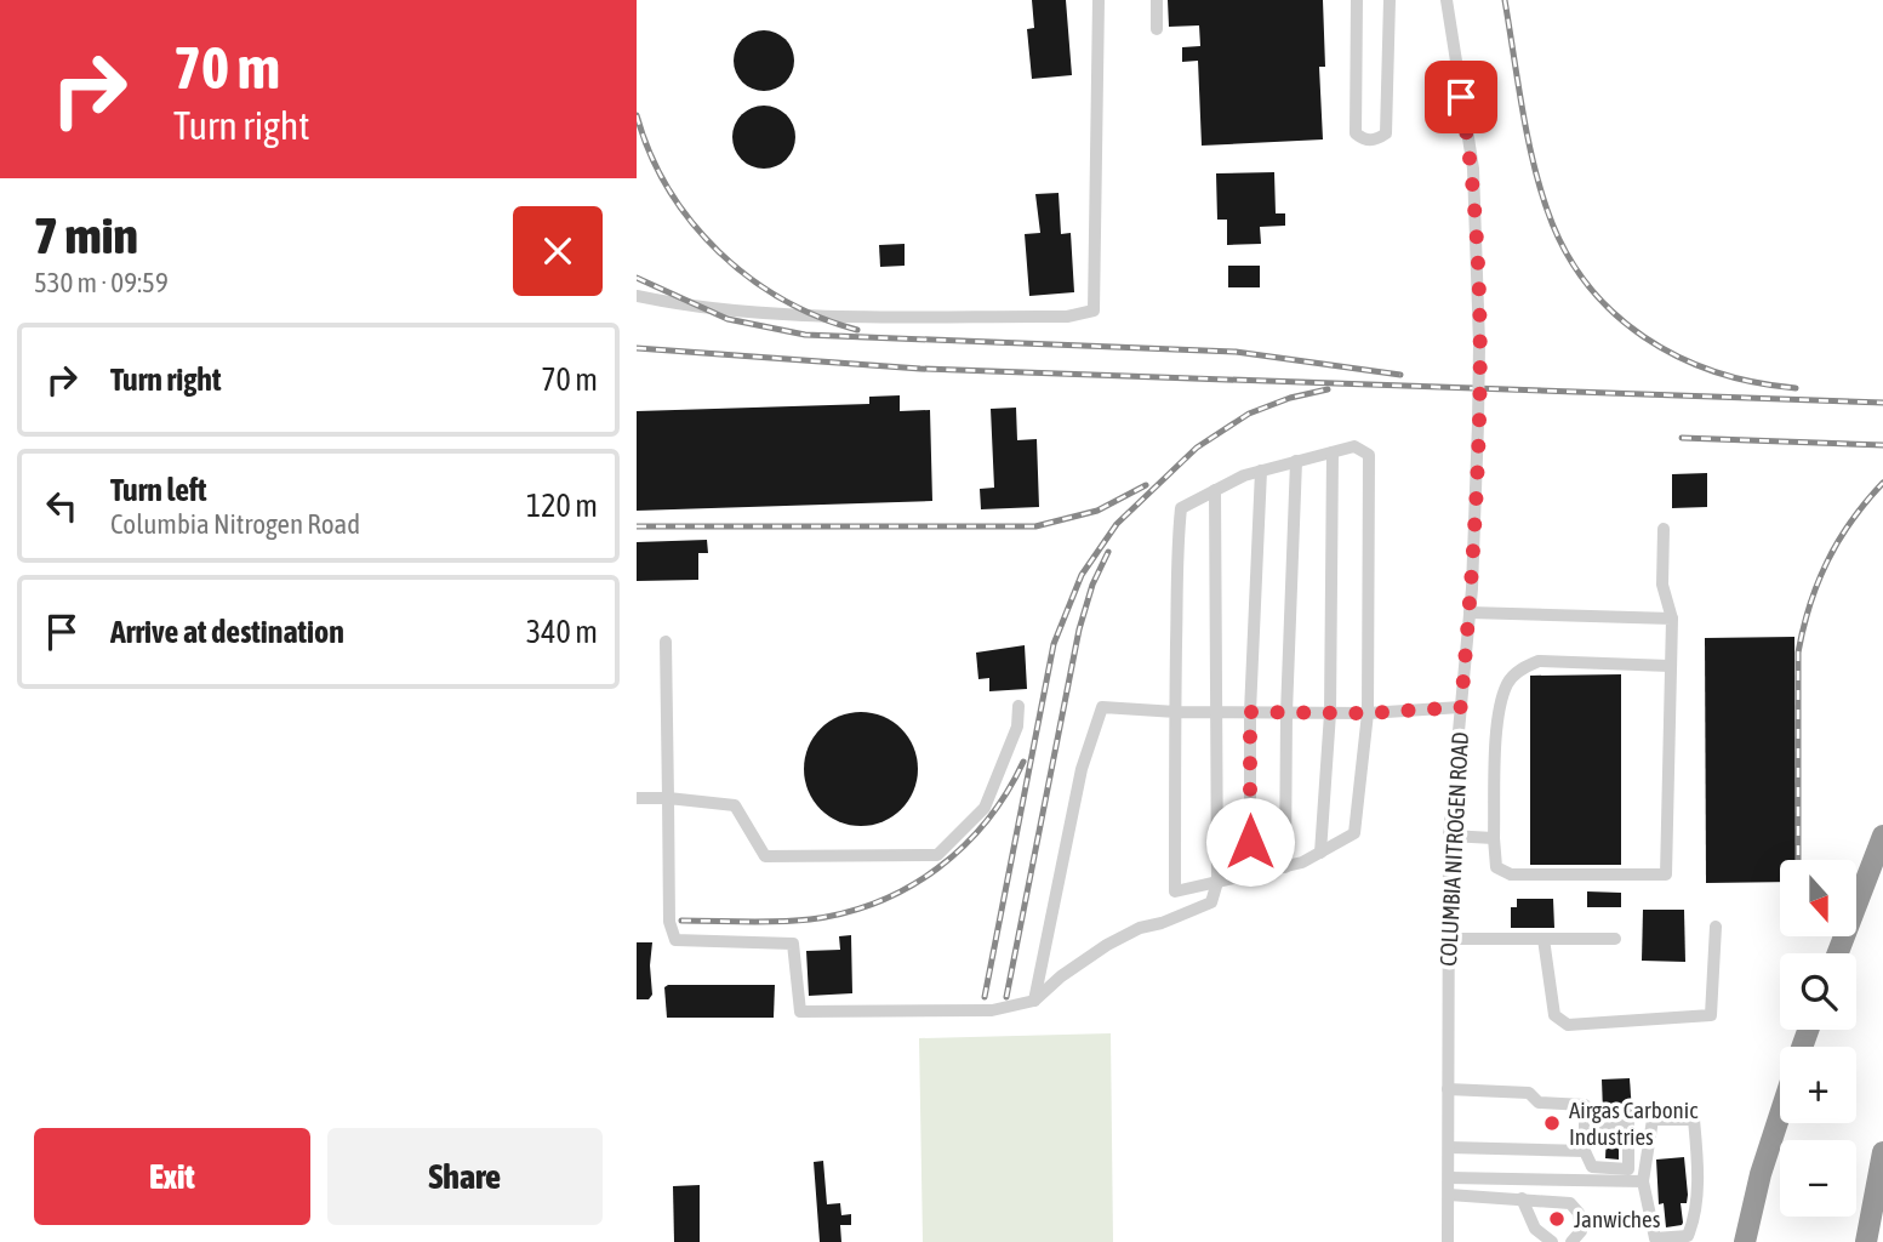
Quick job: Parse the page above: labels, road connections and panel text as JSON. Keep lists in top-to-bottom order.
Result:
{
  "streets": {
    "street": ["COLUMBIA NITROGEN ROAD"]
  },
  "places": ["Airgas Carbonic Industries", "Janwiches"],
  "north": "bottom",
  "page": {
    "turn": ["70 m", "Turn right"],
    "heading": ["7 min", "530 m · 09:59"],
    "list": [
      {
        "name": "Turn right",
        "value": "70 m"
      },
      {
        "name": "Turn left",
        "note": "Columbia Nitrogen Road",
        "value": "120 m"
      },
      {
        "name": "Arrive at destination",
        "value": "340 m"
      }
    ],
    "map_buttons": ["+", "−"],
    "buttons": ["Exit", "Share"]
  }
}
